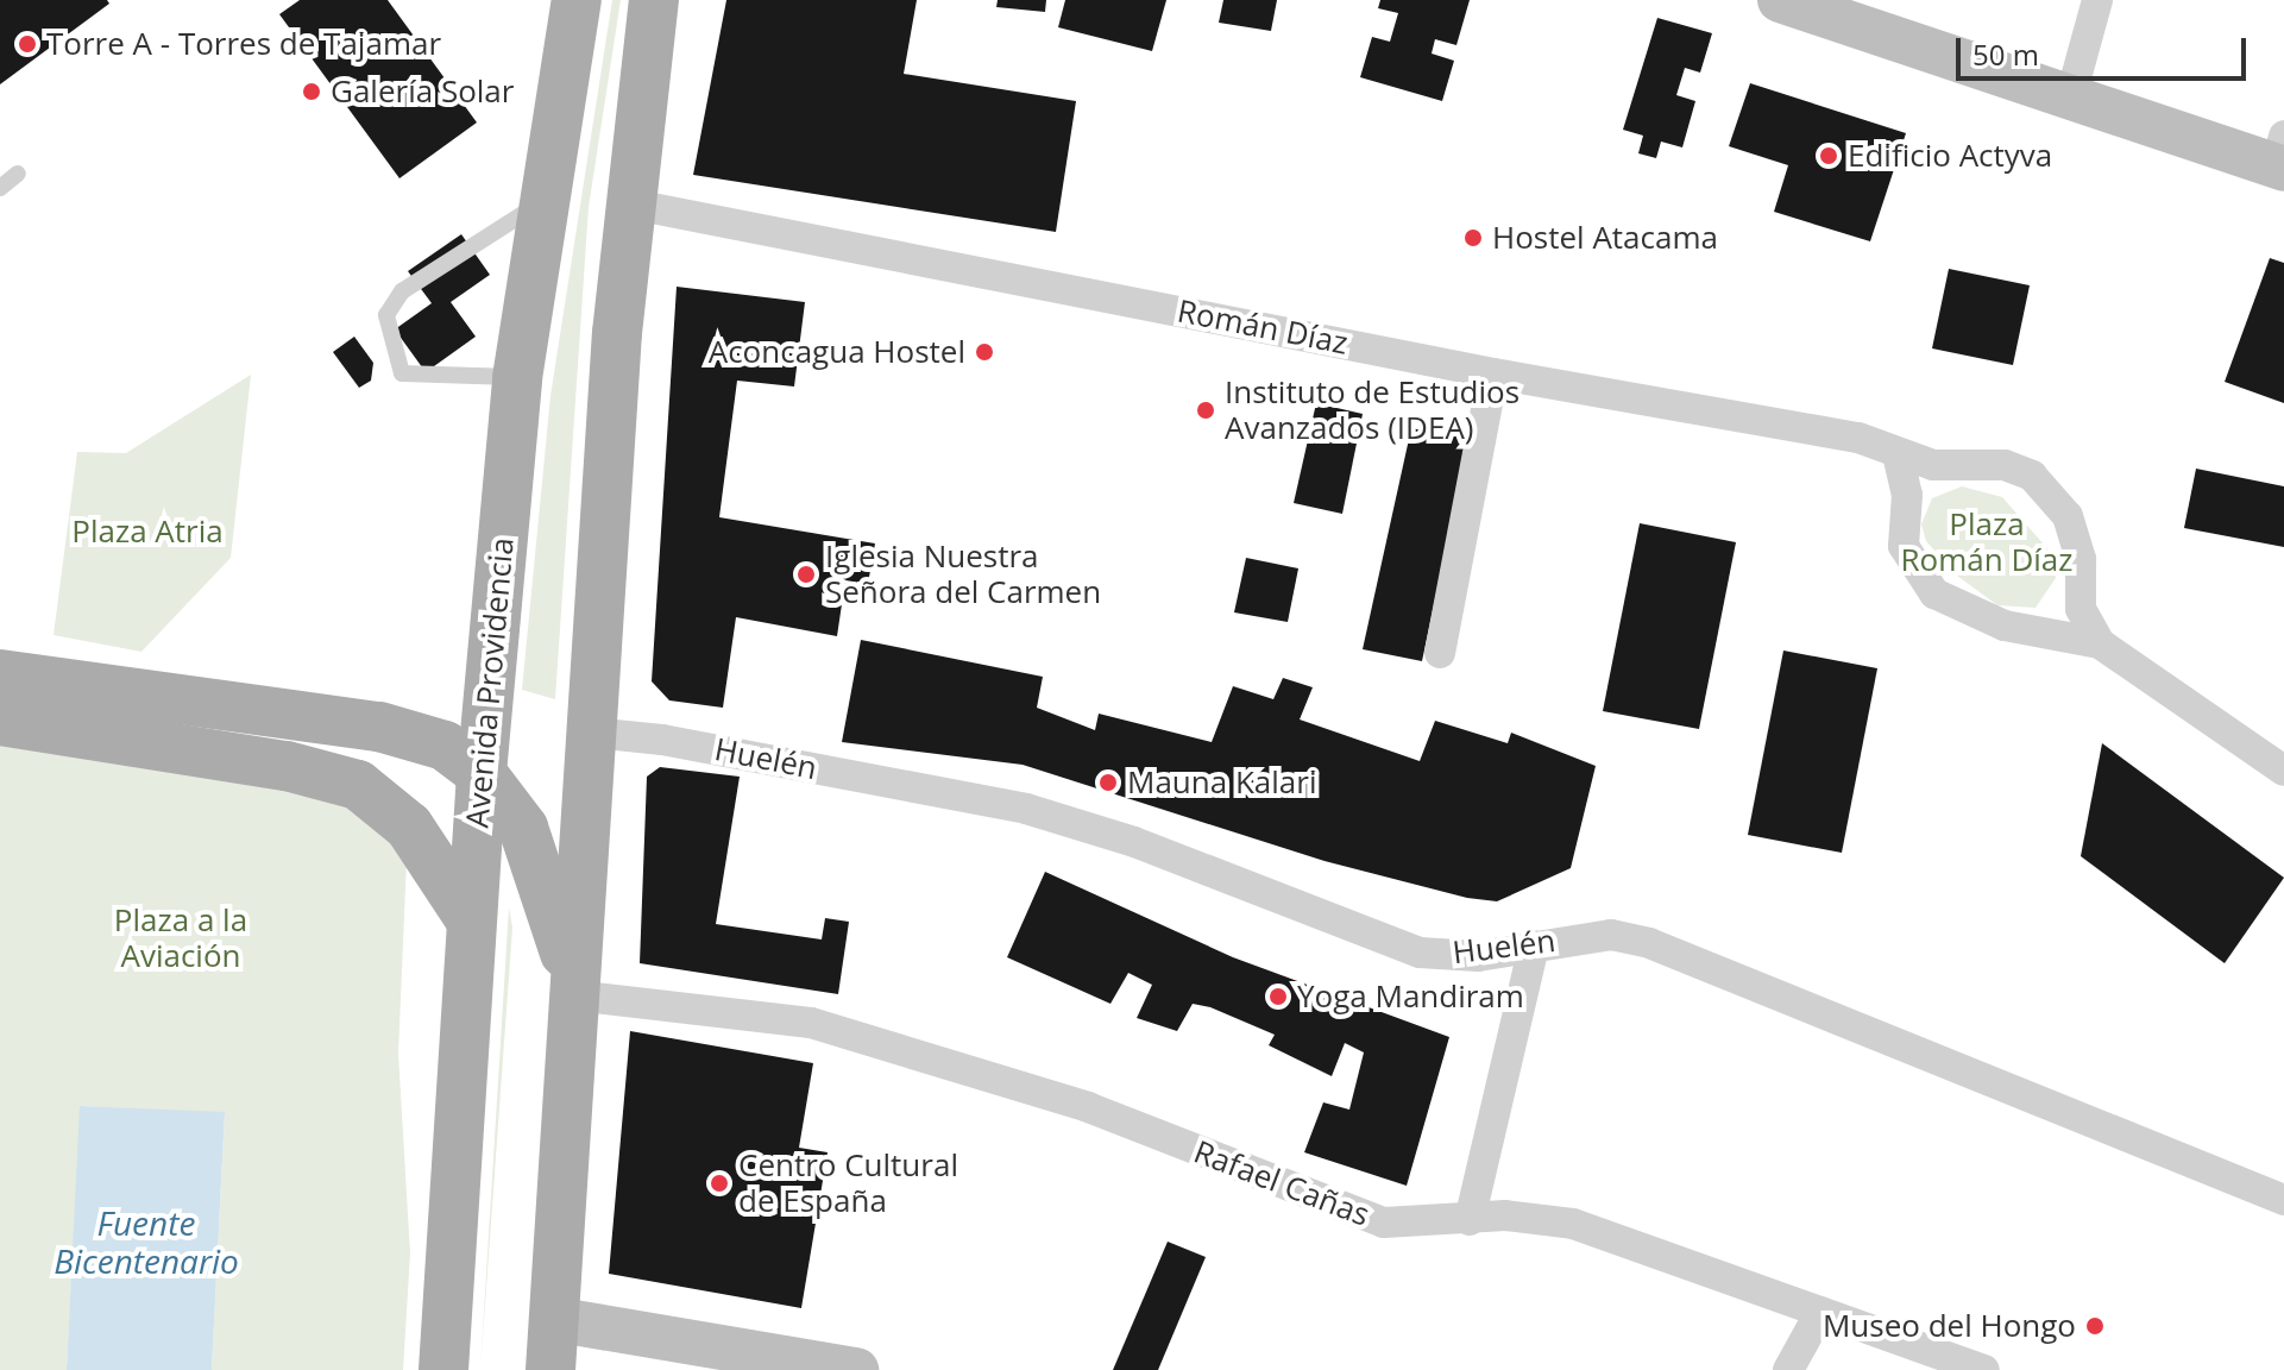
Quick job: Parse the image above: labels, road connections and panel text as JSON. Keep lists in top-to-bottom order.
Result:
{
  "streets": {
    "main road": ["Avenida Providencia"],
    "street": ["Román Díaz", "Huelén", "Rafael Cañas"]
  },
  "water": ["Fuente Bicentenario"],
  "parks": ["Plaza Román Díaz", "Plaza Atria", "Plaza a la Aviación"],
  "places": [
    "Torre A - Torres de Tajamar",
    "Galería Solar",
    "Edificio Actyva",
    "Hostel Atacama",
    "Aconcagua Hostel",
    "Instituto de Estudios Avanzados (IDEA)",
    "Iglesia Nuestra Señora del Carmen",
    "Mauna Kalari",
    "Yoga Mandiram",
    "Centro Cultural de España",
    "Museo del Hongo"
  ],
  "scale_bar": "50 m"
}
